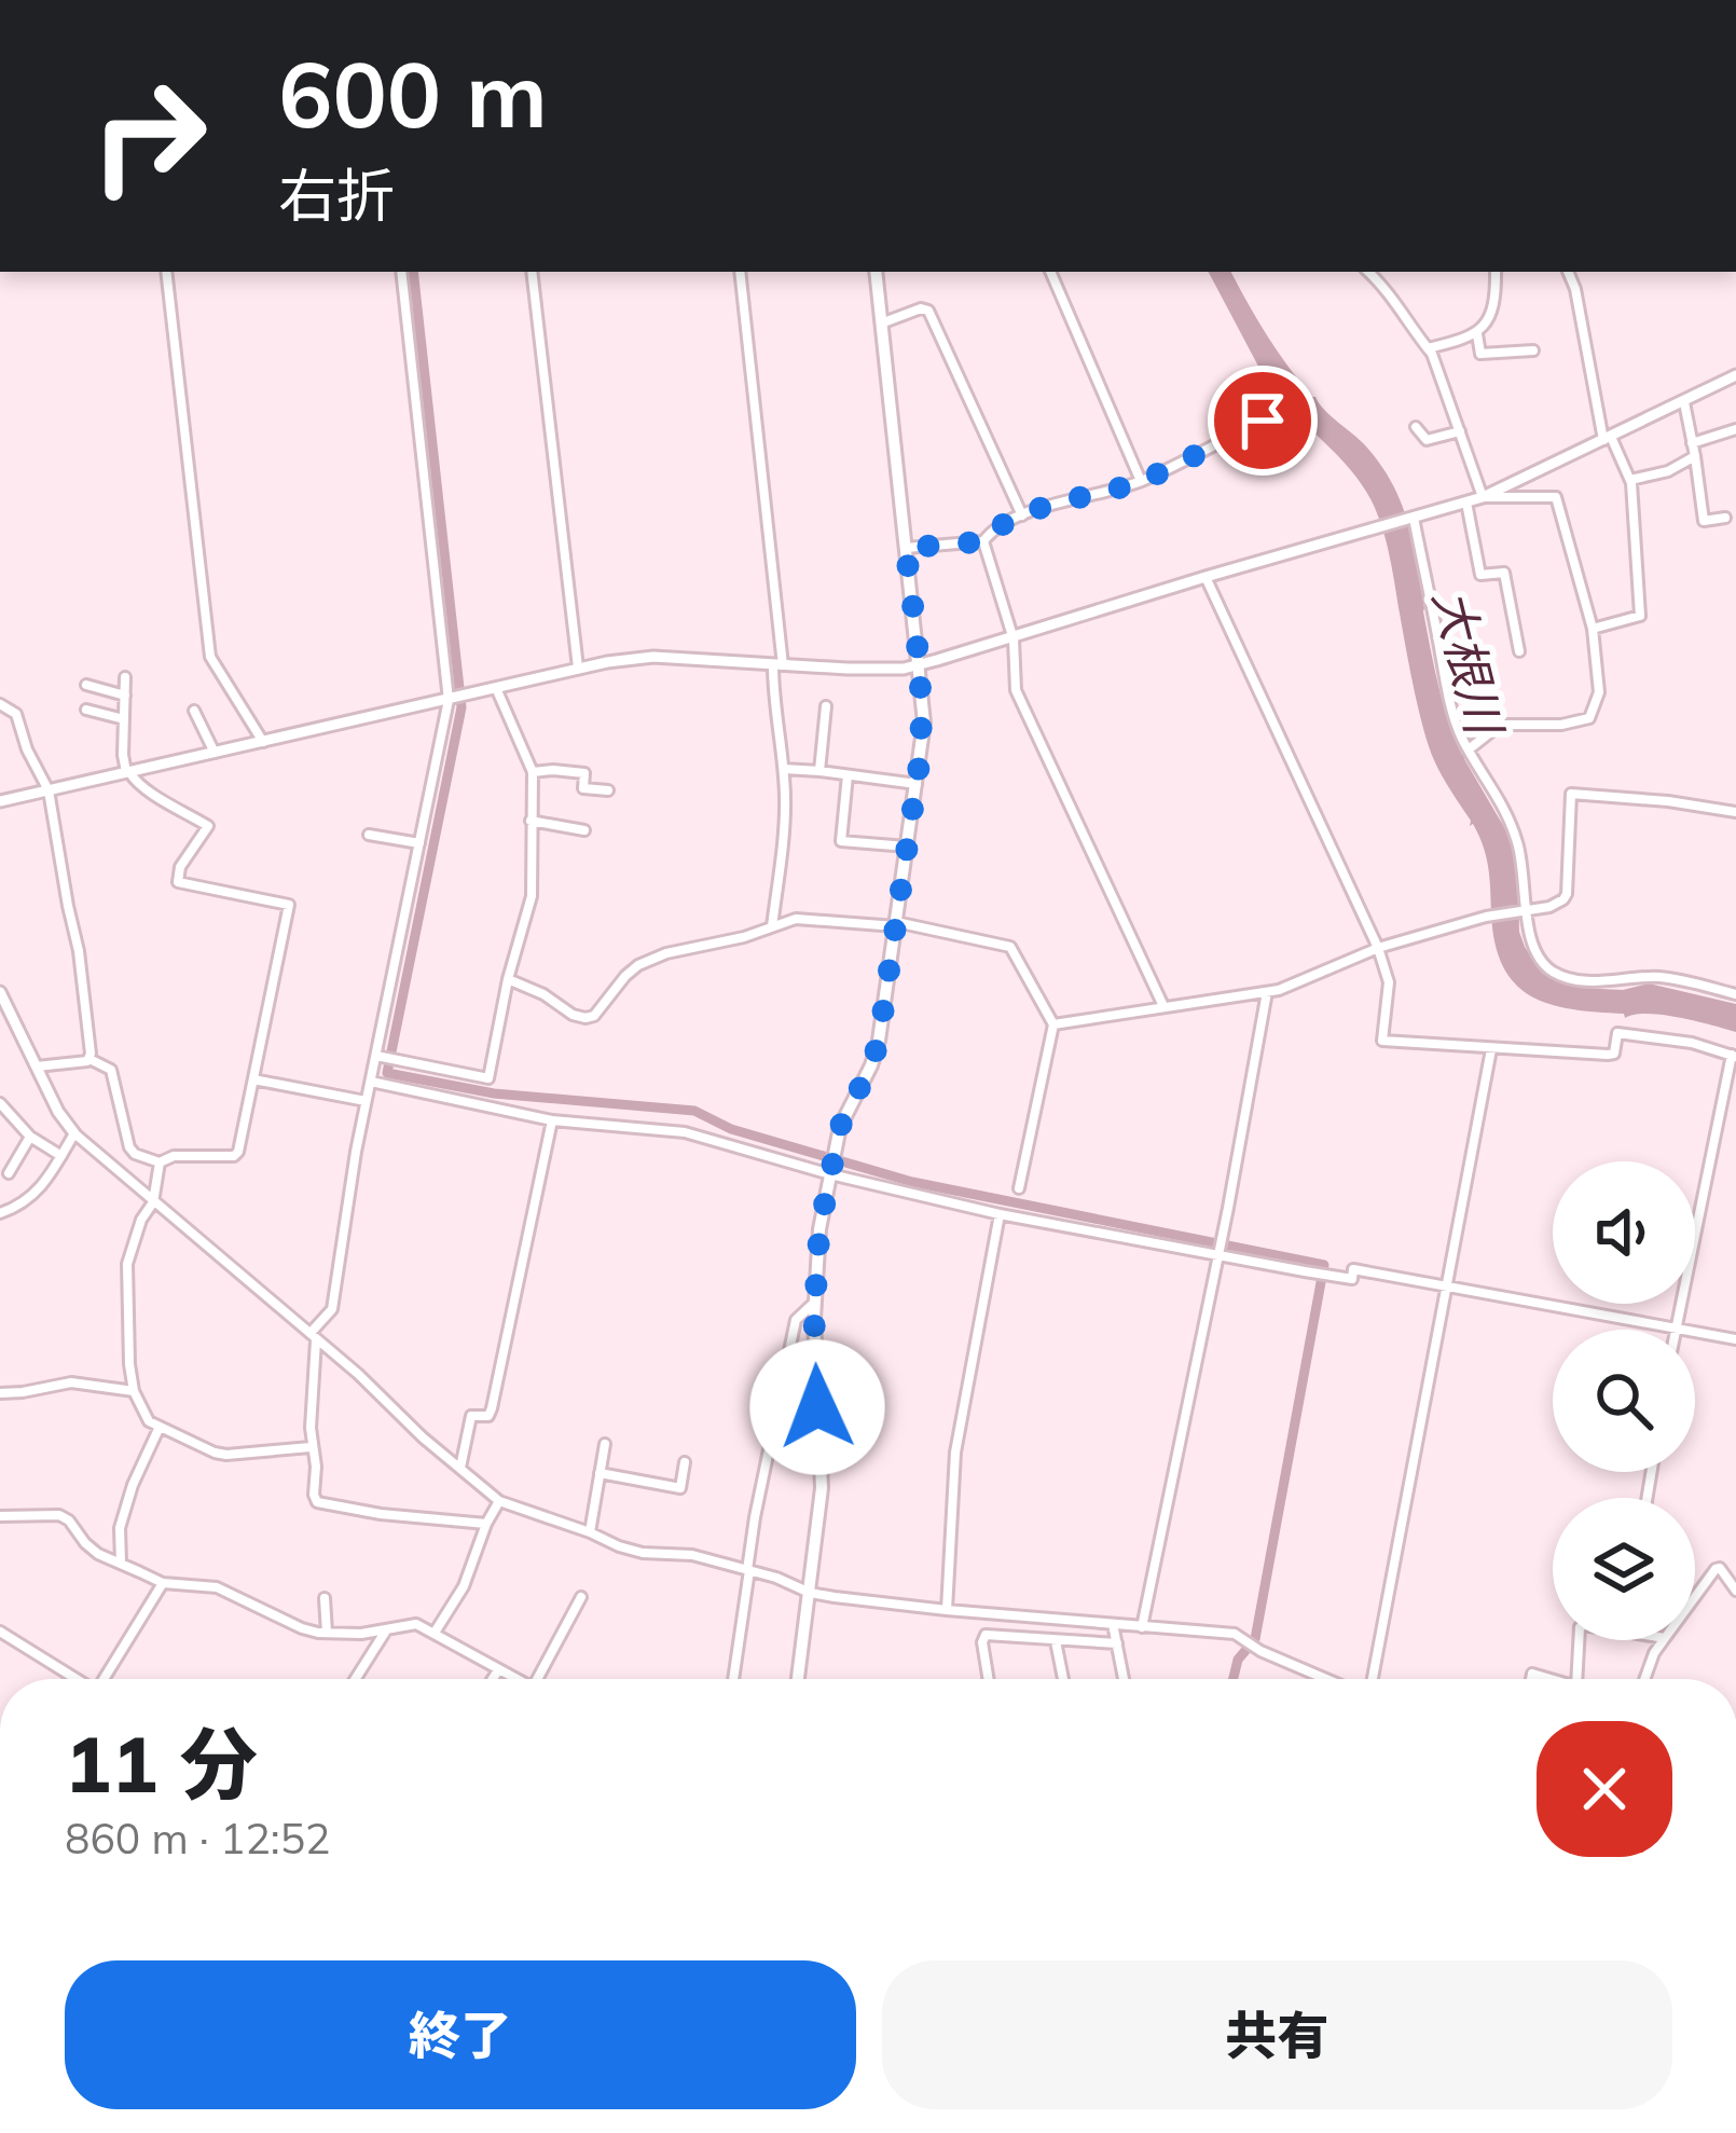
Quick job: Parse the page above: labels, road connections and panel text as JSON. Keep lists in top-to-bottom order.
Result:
{
  "water": ["大根川"],
  "page": {
    "turn": ["600 m", "右折"],
    "heading": ["11 分", "860 m · 12:52"],
    "buttons": ["終了", "共有"]
  }
}
